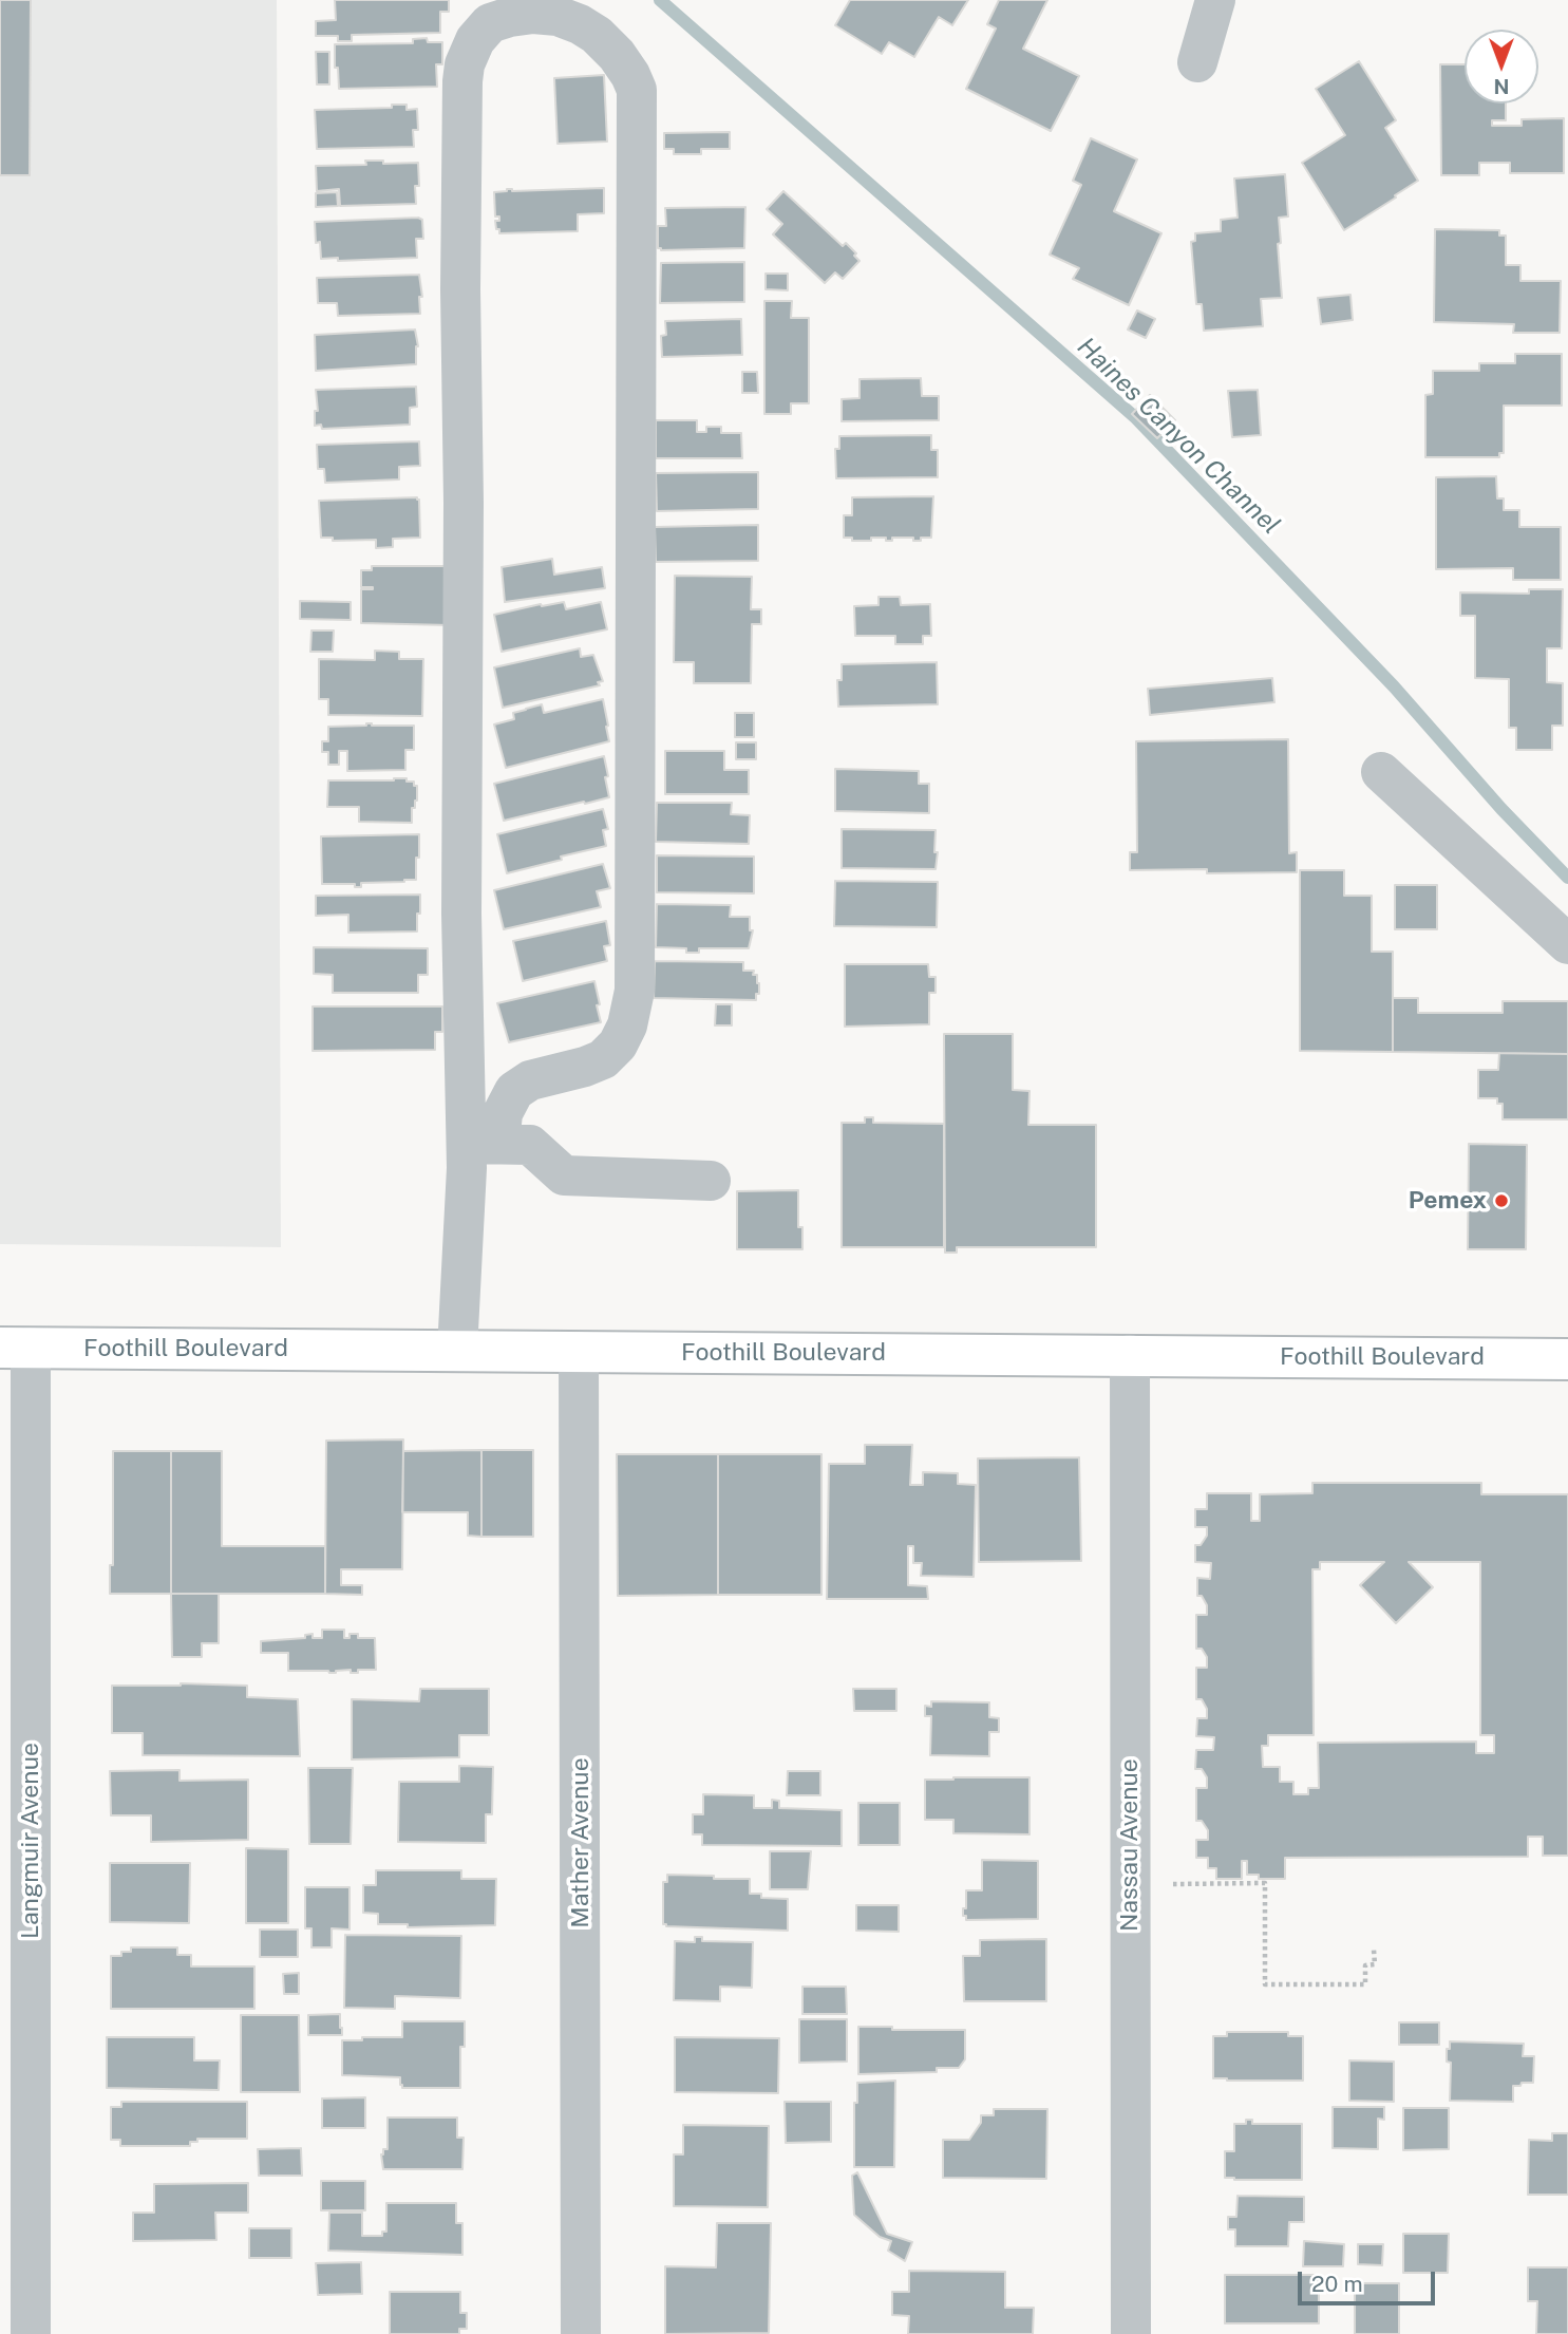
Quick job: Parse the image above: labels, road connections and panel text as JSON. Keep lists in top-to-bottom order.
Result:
{
  "streets": {
    "main road": ["Foothill Boulevard"],
    "street": ["Langmuir Avenue", "Mather Avenue", "Nassau Avenue"]
  },
  "crossings": [
    ["Foothill Boulevard", "Langmuir Avenue"],
    ["Foothill Boulevard", "Mather Avenue"],
    ["Foothill Boulevard", "Nassau Avenue"]
  ],
  "water": ["Haines Canyon Channel"],
  "places": ["Pemex"],
  "scale_bar": "20 m",
  "north": "bottom"
}
